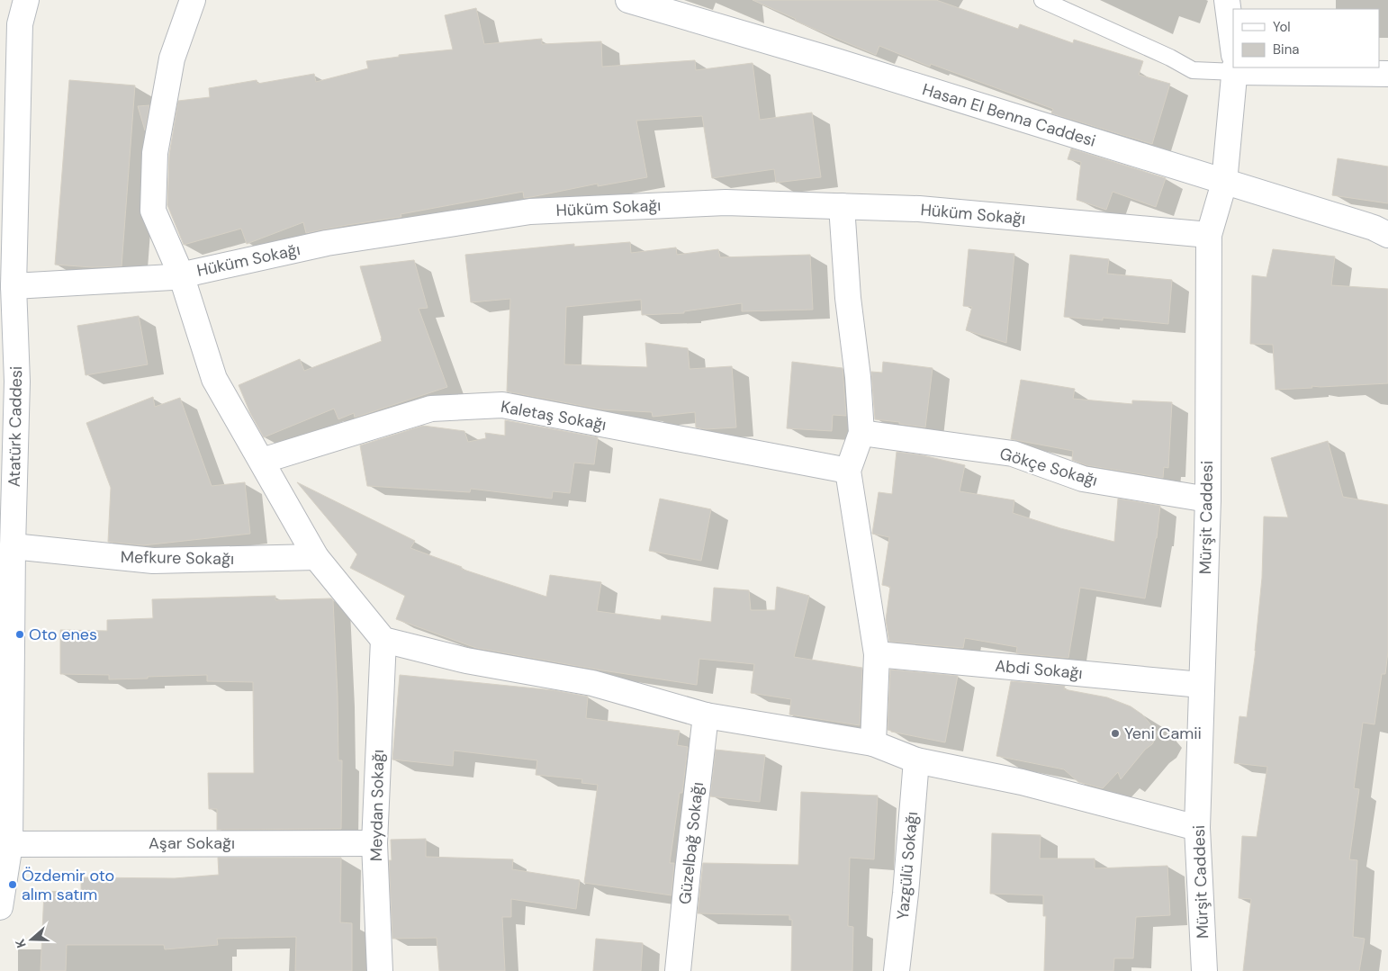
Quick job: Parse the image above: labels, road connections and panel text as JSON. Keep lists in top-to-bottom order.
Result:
{
  "streets": {
    "street": [
      "Hasan El Benna Caddesi",
      "Hüküm Sokağı",
      "Kaletaş Sokağı",
      "Atatürk Caddesi",
      "Gökçe Sokağı",
      "Mürşit Caddesi",
      "Mefkure Sokağı",
      "Abdi Sokağı",
      "Meydan Sokağı",
      "Aşar Sokağı",
      "Güzelbağ Sokağı",
      "Yazgülü Sokağı"
    ]
  },
  "crossings": [
    ["Hasan El Benna Caddesi", "Mürşit Caddesi"],
    ["Hüküm Sokağı", "Atatürk Caddesi"],
    ["Hüküm Sokağı", "Mürşit Caddesi"],
    ["Atatürk Caddesi", "Mefkure Sokağı"],
    ["Atatürk Caddesi", "Aşar Sokağı"],
    ["Gökçe Sokağı", "Mürşit Caddesi"],
    ["Mürşit Caddesi", "Abdi Sokağı"],
    ["Meydan Sokağı", "Aşar Sokağı"]
  ],
  "places": ["Oto enes", "Yeni Camii", "Özdemir oto alım satım"],
  "legend": ["Yol", "Bina"],
  "north": "left"
}
